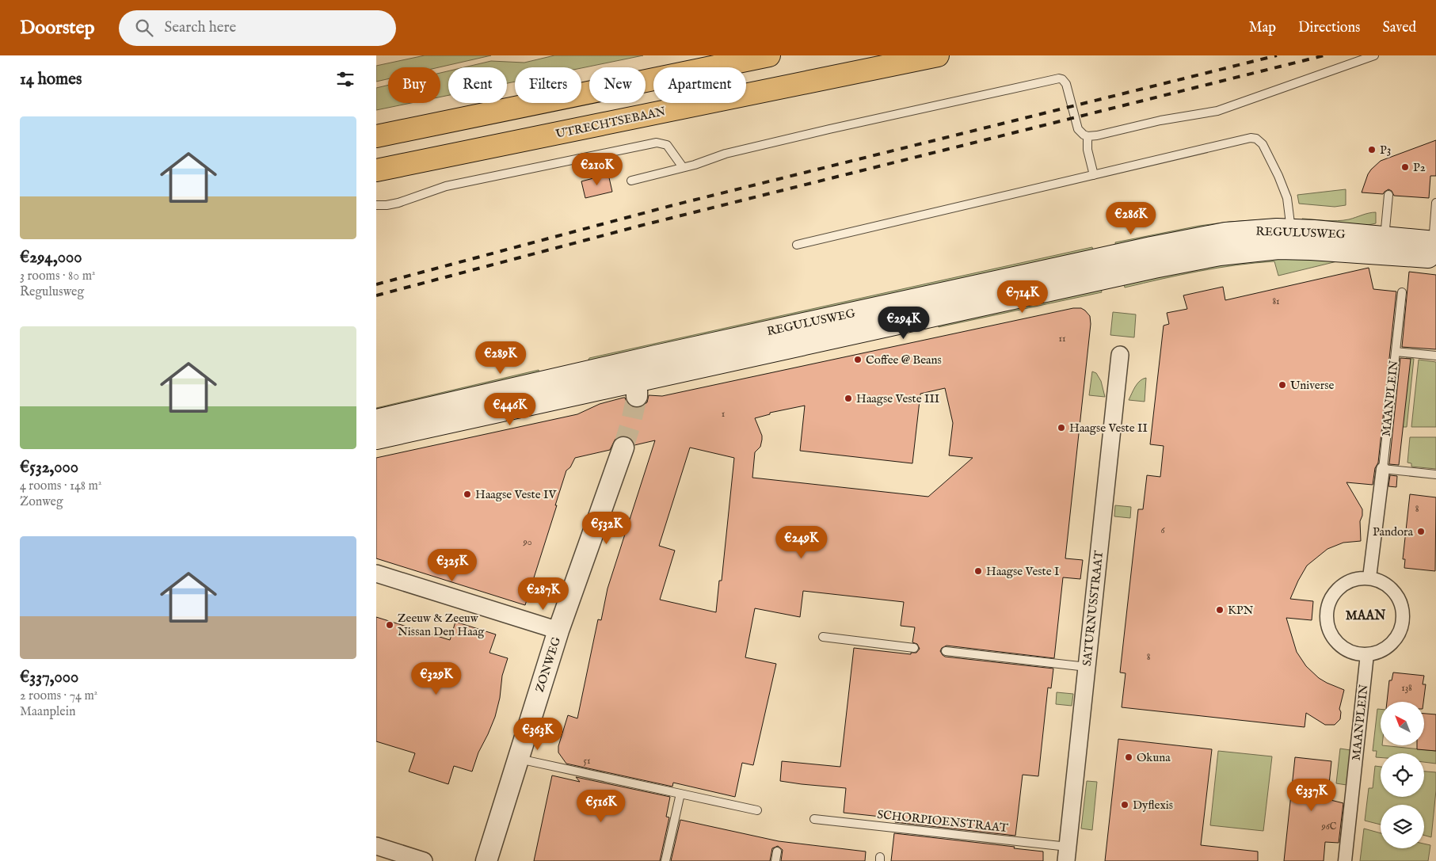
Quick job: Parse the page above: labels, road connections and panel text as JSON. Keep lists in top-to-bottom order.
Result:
{
  "streets": {
    "highway": ["UTRECHTSEBAAN"],
    "main road": ["REGULUSWEG"],
    "street": ["MAANPLEIN", "SATURNUSSTRAAT", "ZONWEG"],
    "lane": ["SCHORPIOENSTRAAT"]
  },
  "crossings": [
    ["SATURNUSSTRAAT", "SCHORPIOENSTRAAT"]
  ],
  "districts": ["MAAN"],
  "places": [
    "P3",
    "P2",
    "Coffee @ Beans",
    "Universe",
    "Haagse Veste III",
    "Haagse Veste II",
    "Haagse Veste IV",
    "Pandora",
    "Haagse Veste I",
    "KPN",
    "Zeeuw & Zeeuw Nissan Den Haag",
    "Okuna",
    "Dyflexis"
  ],
  "house_numbers": [
    "81",
    "11",
    "1",
    "8",
    "6",
    "90",
    "8",
    "138",
    "51",
    "96C"
  ],
  "north": "top left",
  "page": {
    "header": "Doorstep",
    "search": "Search here",
    "nav": ["Map", "Directions", "Saved"],
    "heading": "14 homes",
    "chip": [
      "Buy",
      "Rent",
      "Filters",
      "New",
      "Apartment"
    ],
    "list": [
      {
        "name": "€294,000",
        "note": "3 rooms · 80 m² · Regulusweg"
      },
      {
        "name": "€532,000",
        "note": "4 rooms · 148 m² · Zonweg"
      },
      {
        "name": "€337,000",
        "note": "2 rooms · 74 m² · Maanplein"
      }
    ],
    "price": [
      "€210K",
      "€286K",
      "€714K",
      "€294K",
      "€289K",
      "€446K",
      "€532K",
      "€249K",
      "€325K",
      "€287K",
      "€329K",
      "€363K",
      "€337K",
      "€516K"
    ]
  }
}
